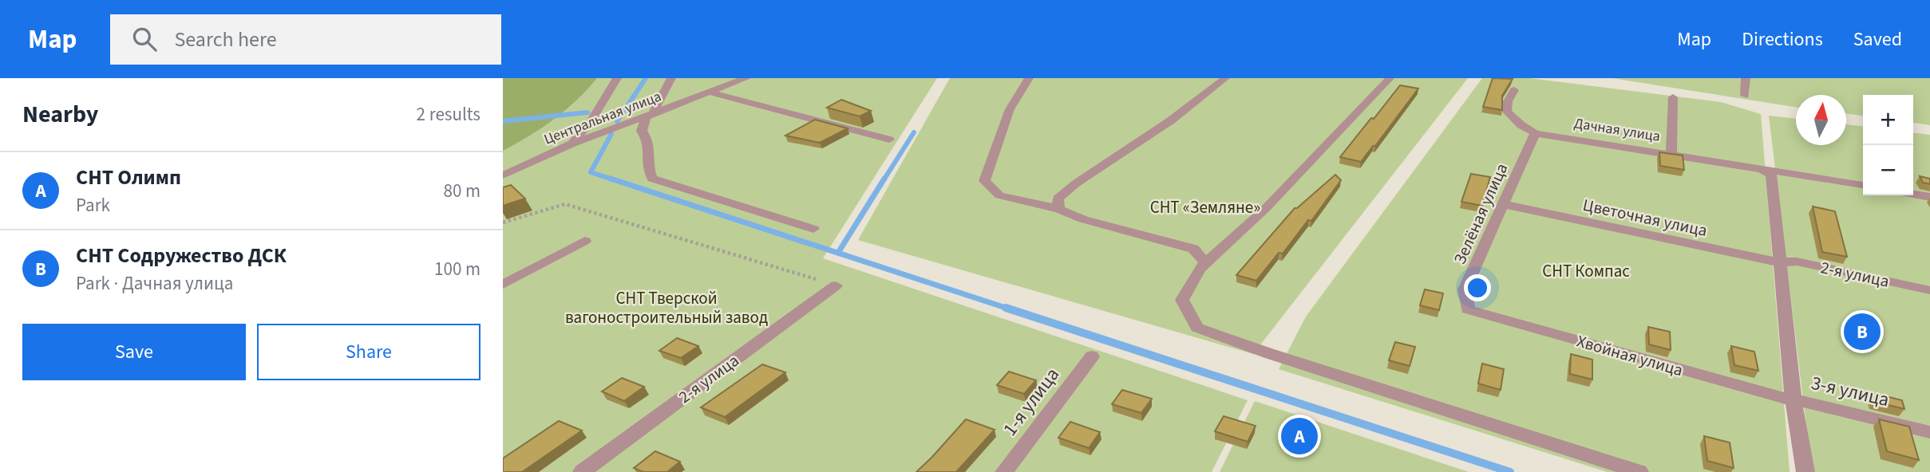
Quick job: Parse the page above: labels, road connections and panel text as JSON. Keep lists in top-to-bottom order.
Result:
{
  "streets": {
    "street": [
      "Центральная улица",
      "Дачная улица",
      "Зелёная улица",
      "Цветочная улица",
      "2-я улица",
      "Хвойная улица",
      "3-я улица",
      "1-я улица"
    ]
  },
  "crossings": [
    ["Дачная улица", "Зелёная улица"],
    ["Зелёная улица", "Цветочная улица"],
    ["Зелёная улица", "Хвойная улица"],
    ["Цветочная улица", "2-я улица"],
    ["Хвойная улица", "3-я улица"]
  ],
  "parks": ["СНТ «Земляне»", "СНТ Компас", "СНТ Тверской вагоностроительный завод"],
  "north": "top",
  "page": {
    "header": "Map",
    "search": "Search here",
    "nav": ["Map", "Directions", "Saved"],
    "heading": ["Nearby", "2 results"],
    "map_buttons": ["+", "−"],
    "list": [
      {
        "mark": "A",
        "name": "СНТ Олимп",
        "note": "Park",
        "value": "80 m"
      },
      {
        "mark": "B",
        "name": "СНТ Содружество ДСК",
        "note": "Park · Дачная улица",
        "value": "100 m"
      }
    ],
    "buttons": ["Save", "Share"],
    "pins": ["B", "A"]
  }
}
